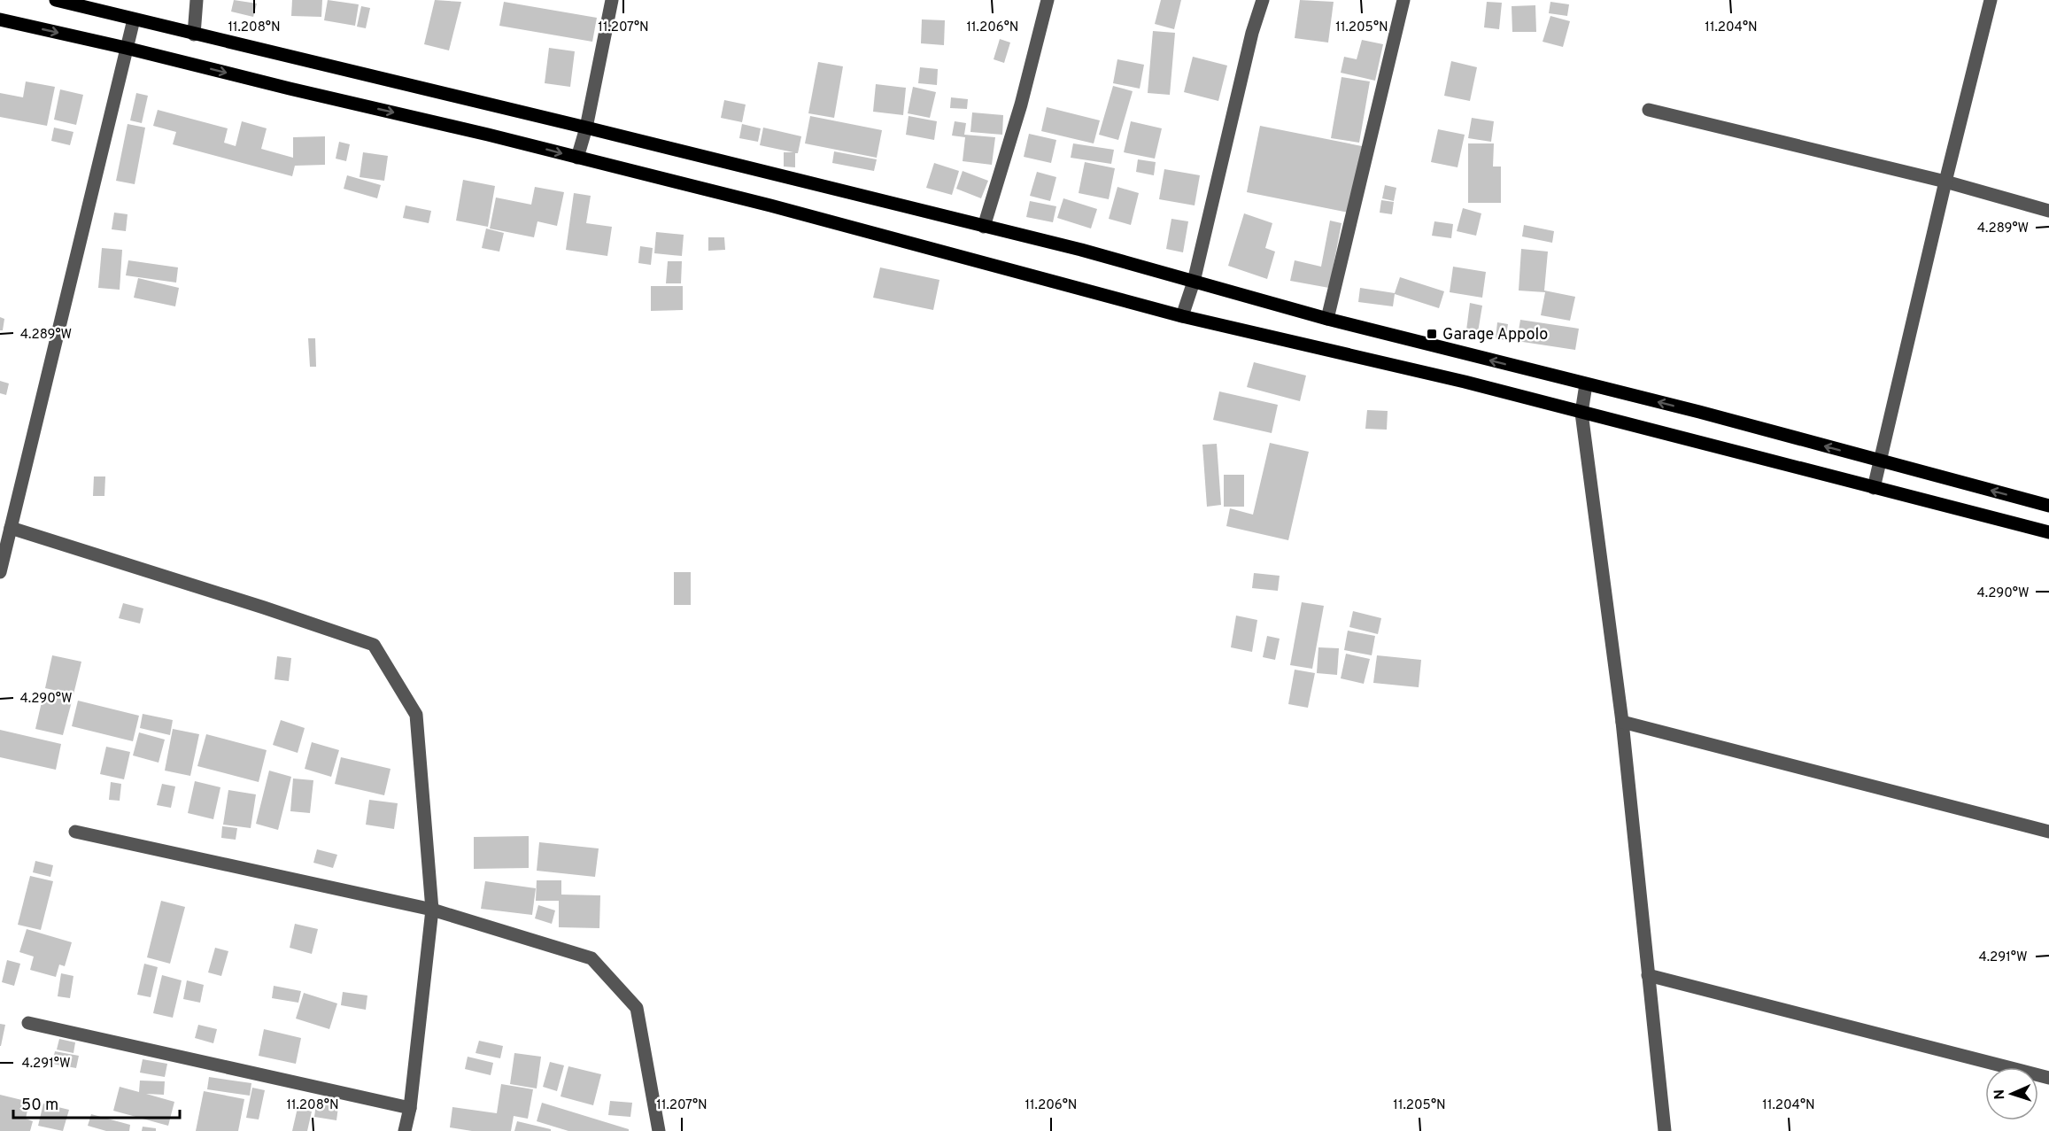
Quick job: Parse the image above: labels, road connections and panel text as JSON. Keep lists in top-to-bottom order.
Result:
{
  "places": {
    "transit": ["Garage Appolo"]
  },
  "scale_bar": "50 m",
  "north": "left",
  "coordinates": [
    "11.208°N",
    "11.207°N",
    "11.206°N",
    "11.205°N",
    "11.204°N",
    "4.289°W",
    "4.290°W",
    "4.291°W"
  ]
}
